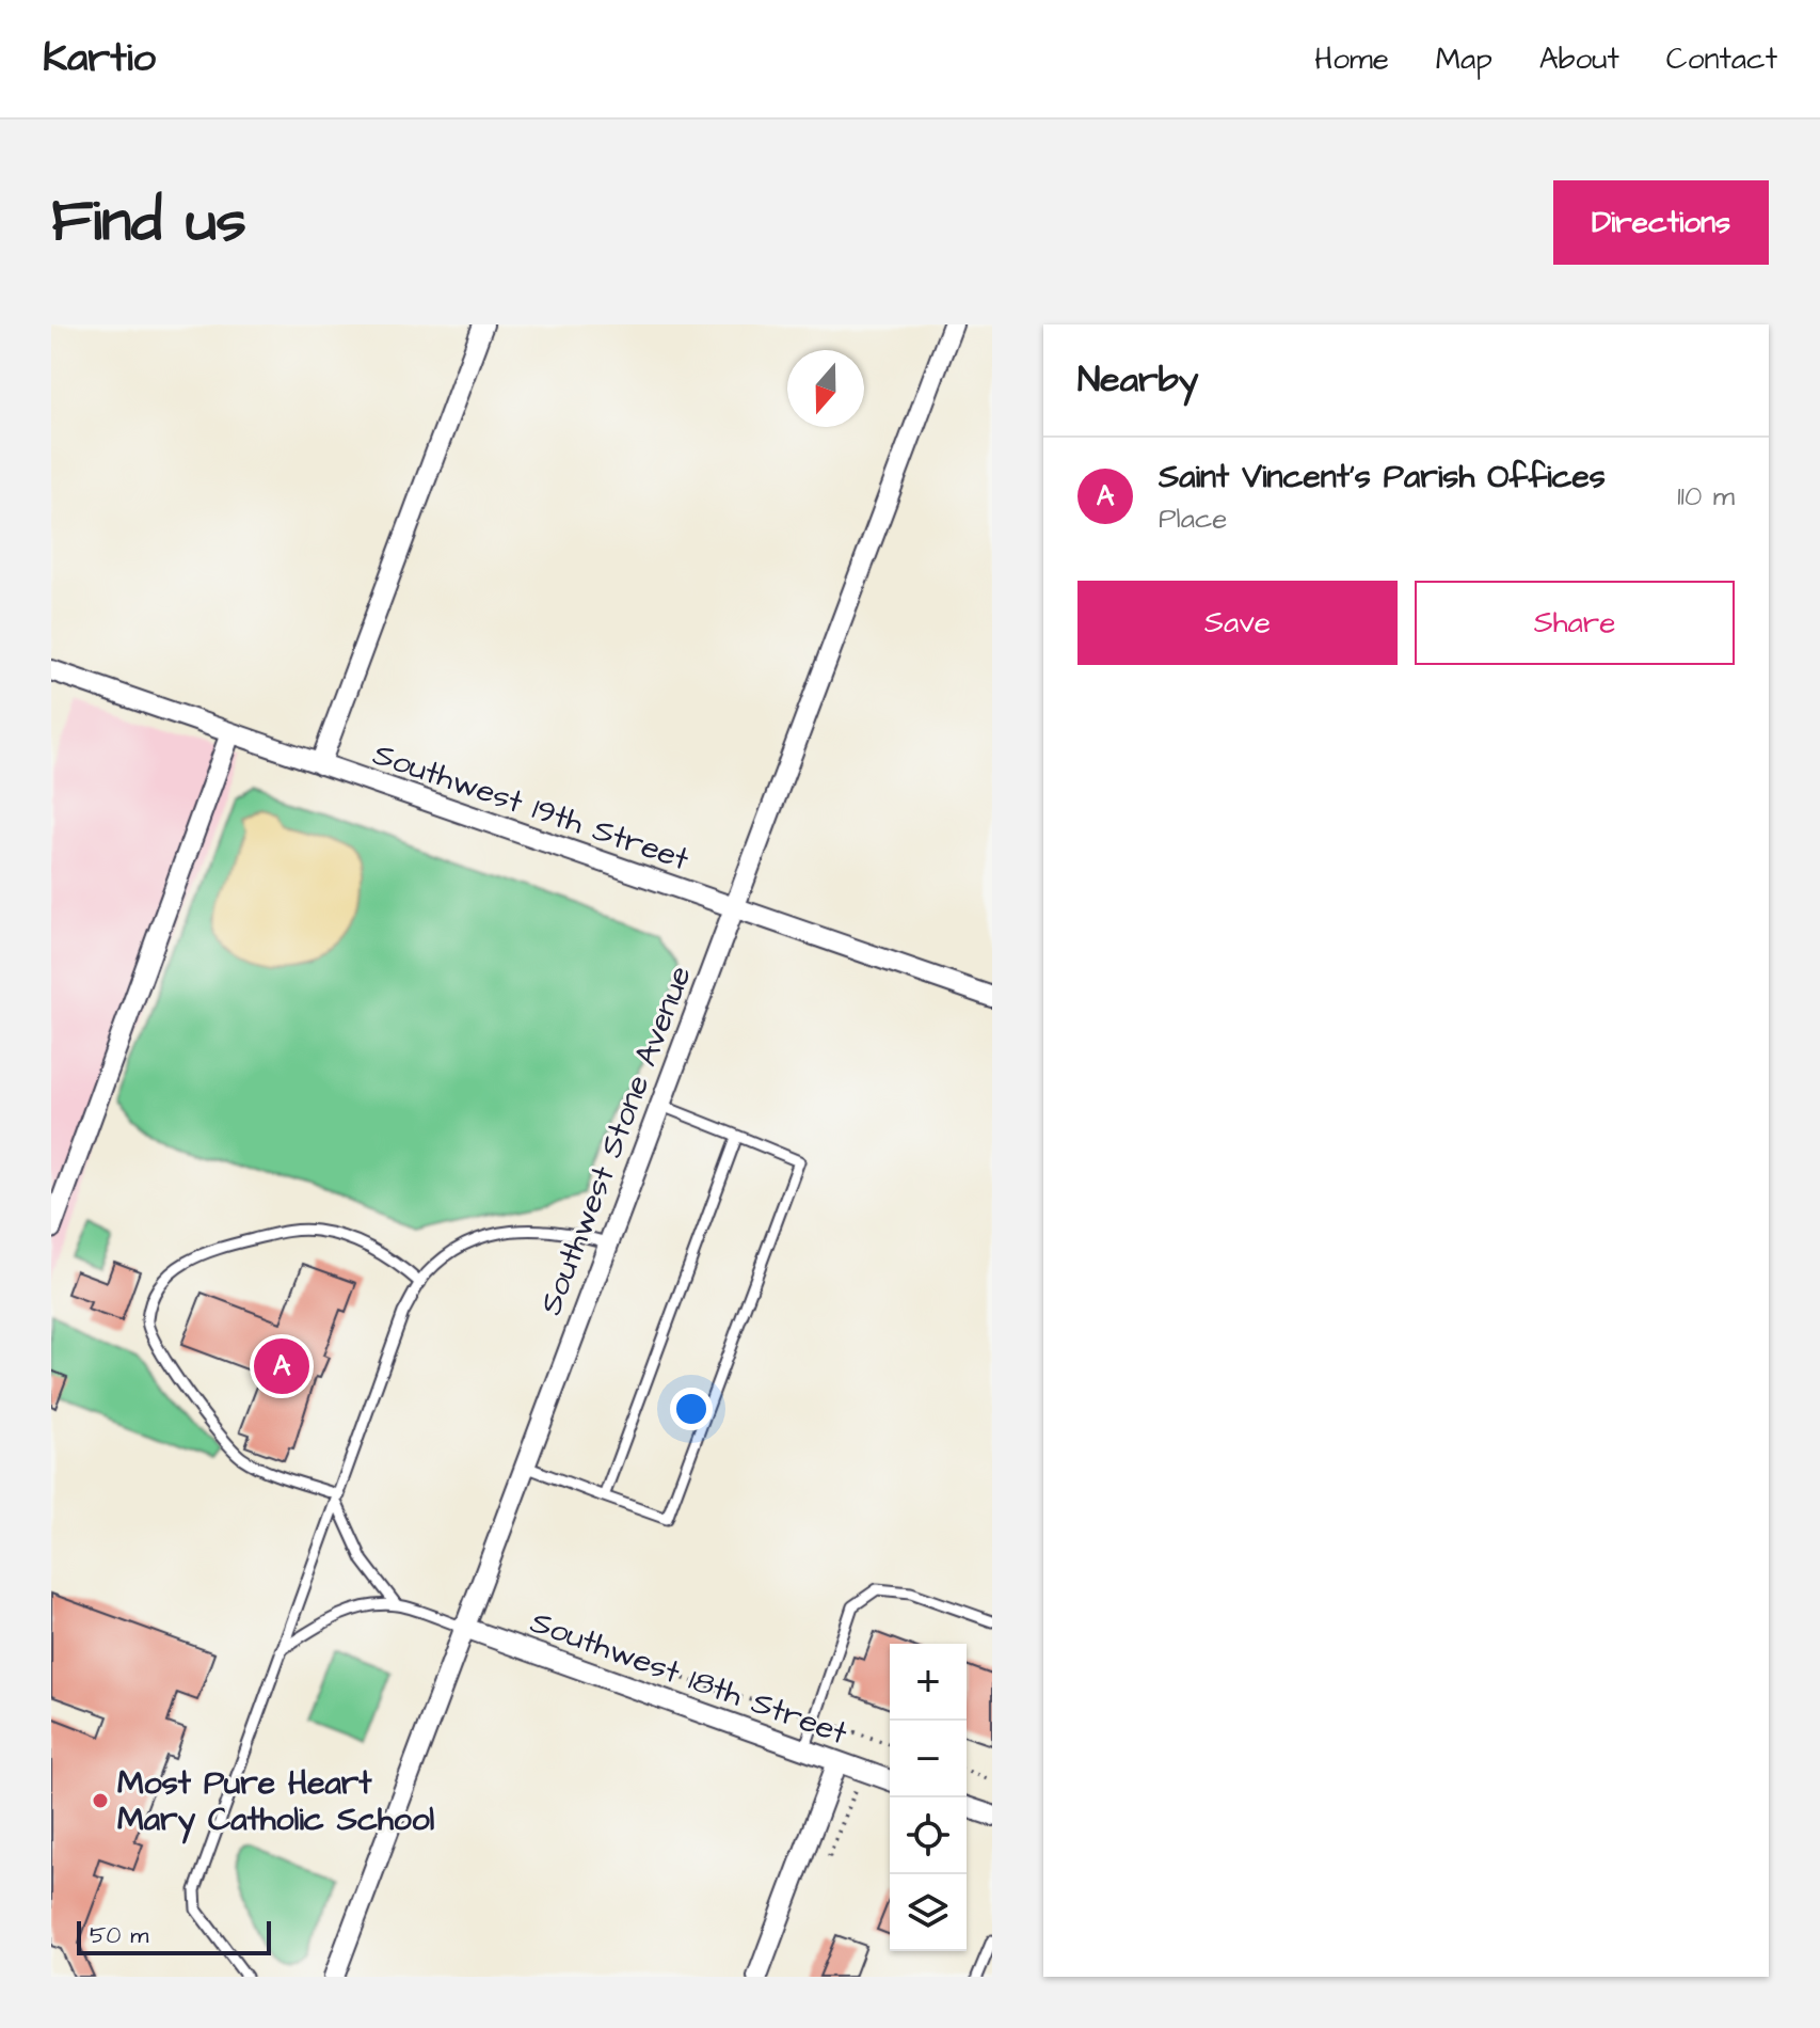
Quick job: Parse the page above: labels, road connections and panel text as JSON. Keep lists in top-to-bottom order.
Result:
{
  "streets": {
    "street": ["Southwest 19th Street", "Southwest Stone Avenue", "Southwest 18th Street"]
  },
  "crossings": [
    ["Southwest 19th Street", "Southwest Stone Avenue"],
    ["Southwest Stone Avenue", "Southwest 18th Street"]
  ],
  "places": ["Most Pure Heart Mary Catholic School"],
  "scale_bar": "50 m",
  "north": "bottom",
  "page": {
    "header": "Kartio",
    "nav": [
      "Home",
      "Map",
      "About",
      "Contact"
    ],
    "title": "Find us",
    "buttons": [
      "Directions",
      ["Save", "Share"]
    ],
    "heading": "Nearby",
    "list": [
      {
        "mark": "A",
        "name": "Saint Vincent's Parish Offices",
        "note": "Place",
        "value": "110 m"
      }
    ],
    "pins": "A",
    "map_buttons": ["+", "−"],
    "scale": "50 m"
  }
}
